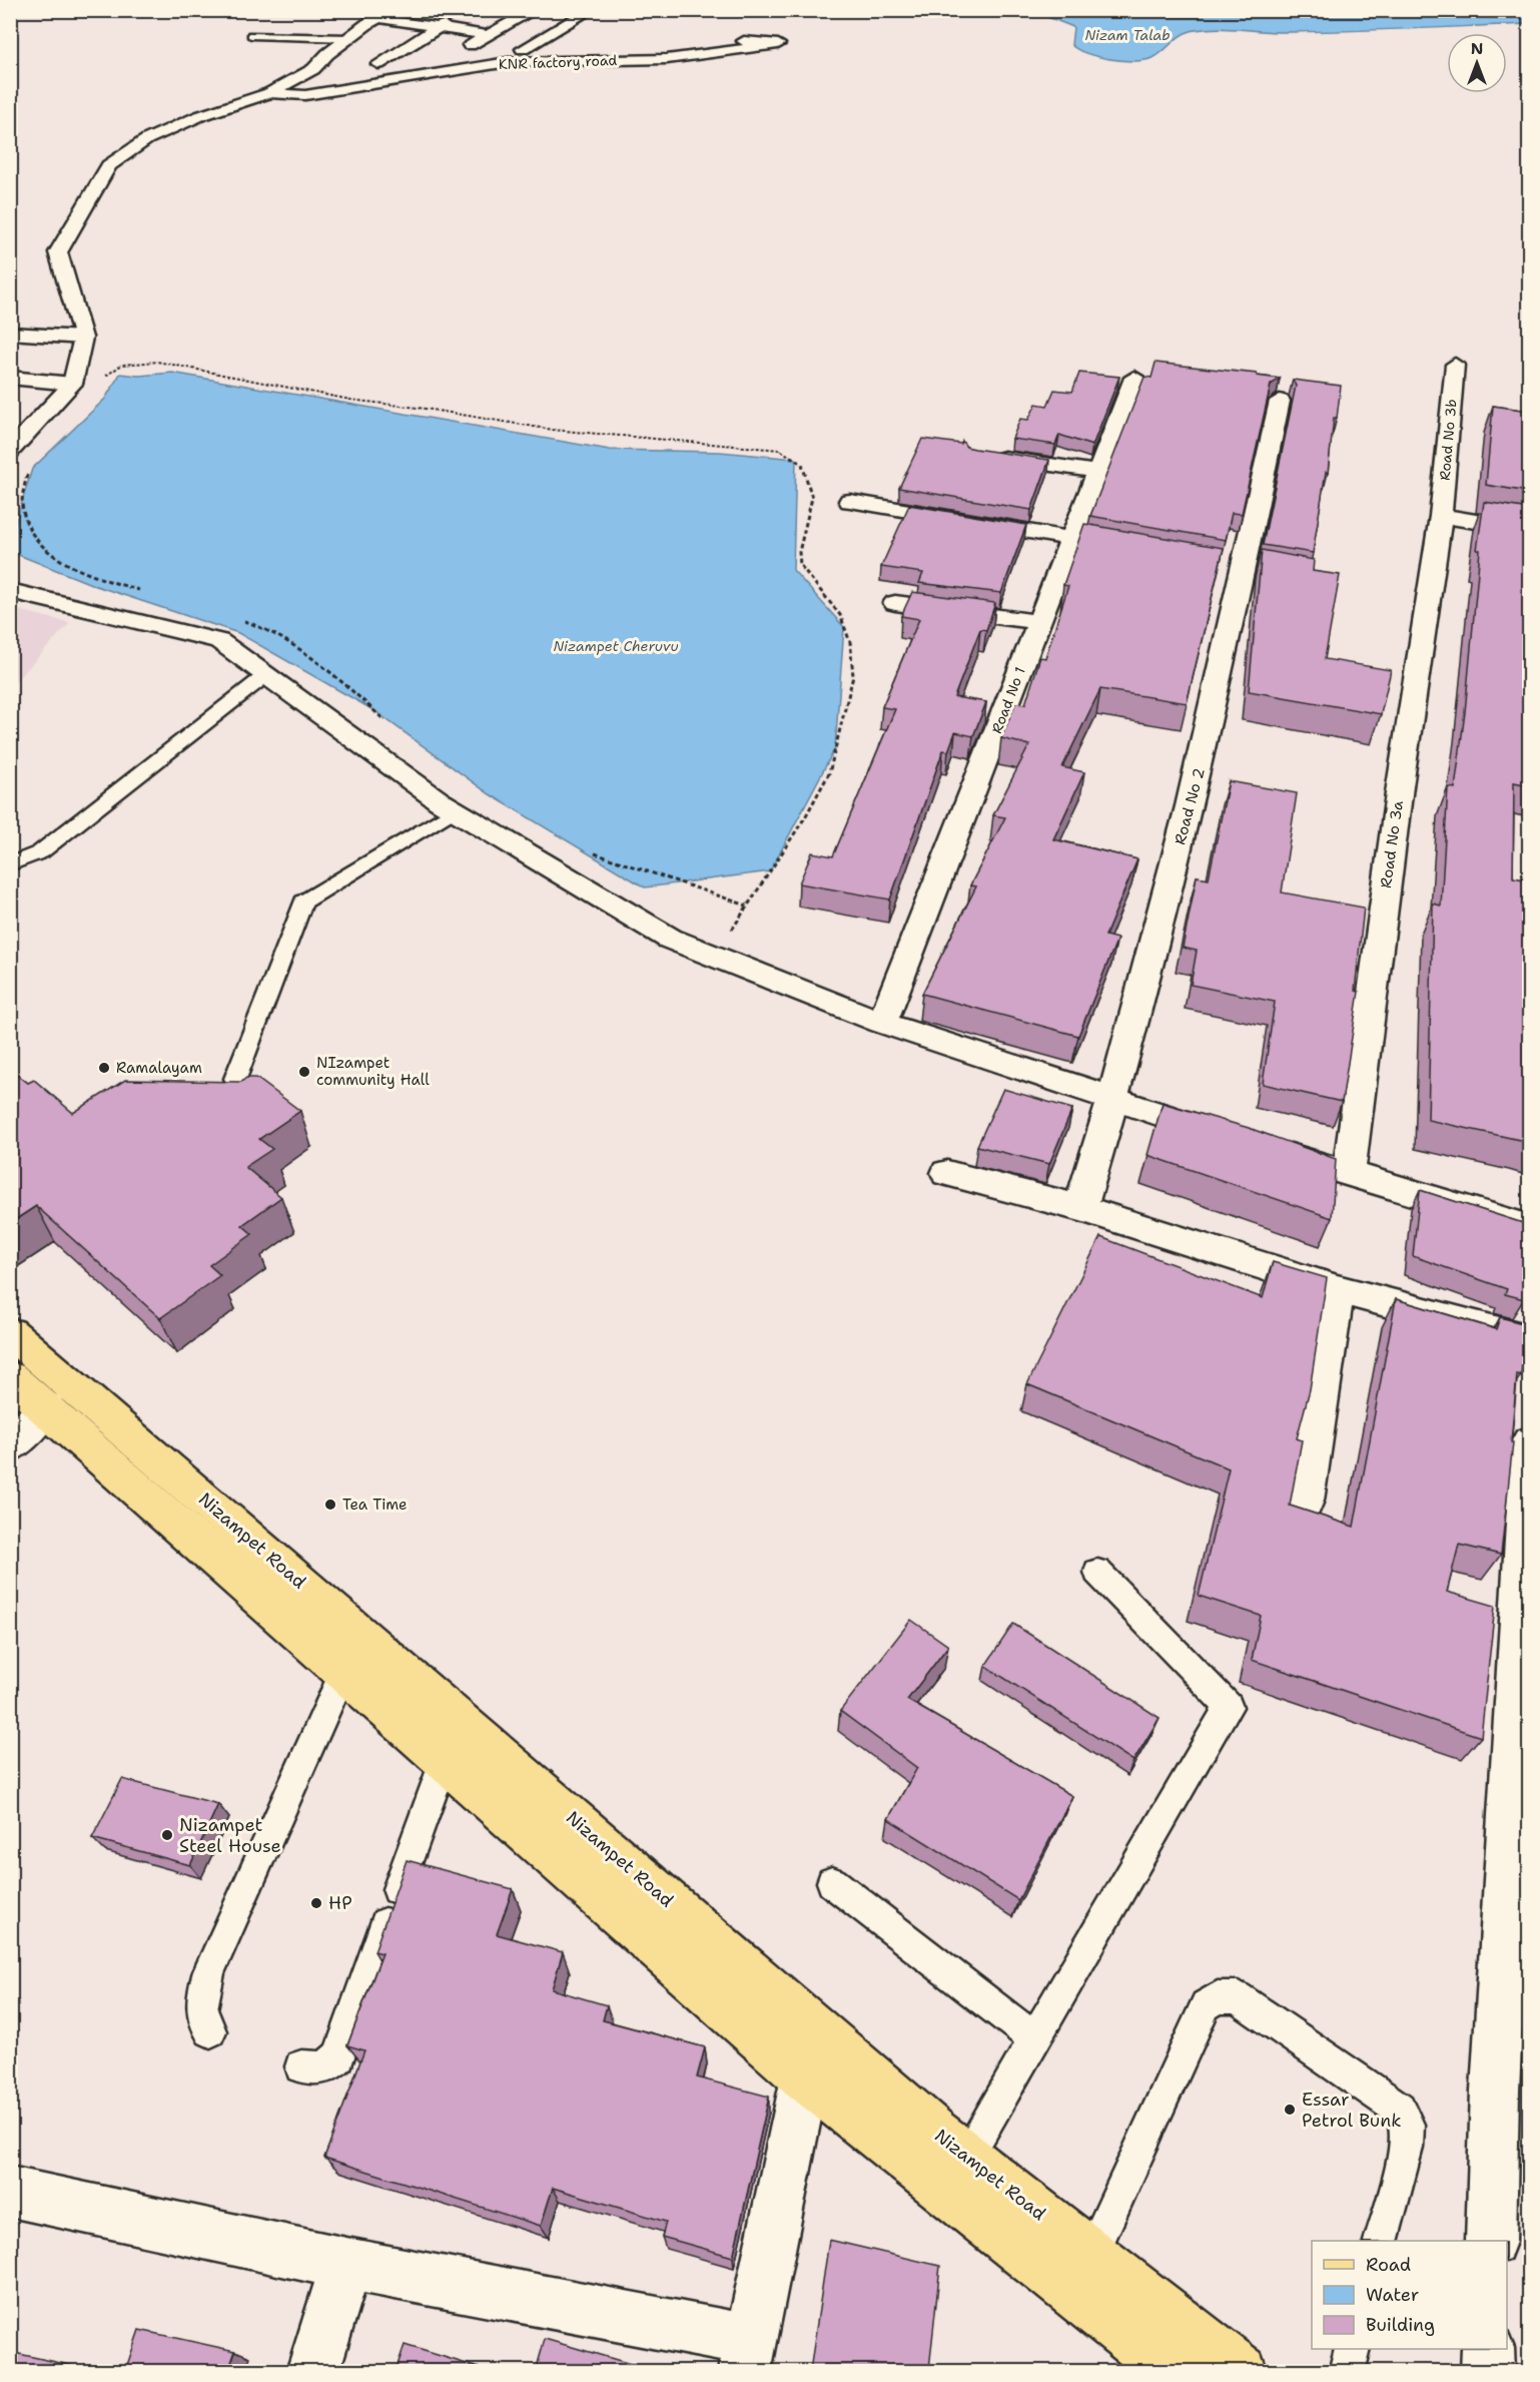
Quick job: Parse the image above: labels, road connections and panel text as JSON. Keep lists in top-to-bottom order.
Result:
{
  "streets": {
    "main road": ["Nizampet Road"],
    "street": [
      "KNR factory road",
      "Road No 3b",
      "Road No 1",
      "Road No 2",
      "Road No 3a"
    ]
  },
  "crossings": [
    ["Road No 3b", "Road No 3a"]
  ],
  "water": ["Nizam Talab", "Nizampet Cheruvu"],
  "places": [
    "Ramalayam",
    "NIzampet community Hall",
    "Tea Time",
    "Nizampet Steel House",
    "HP",
    "Essar Petrol Bunk"
  ],
  "legend": ["Road", "Water", "Building"],
  "north": "top"
}
